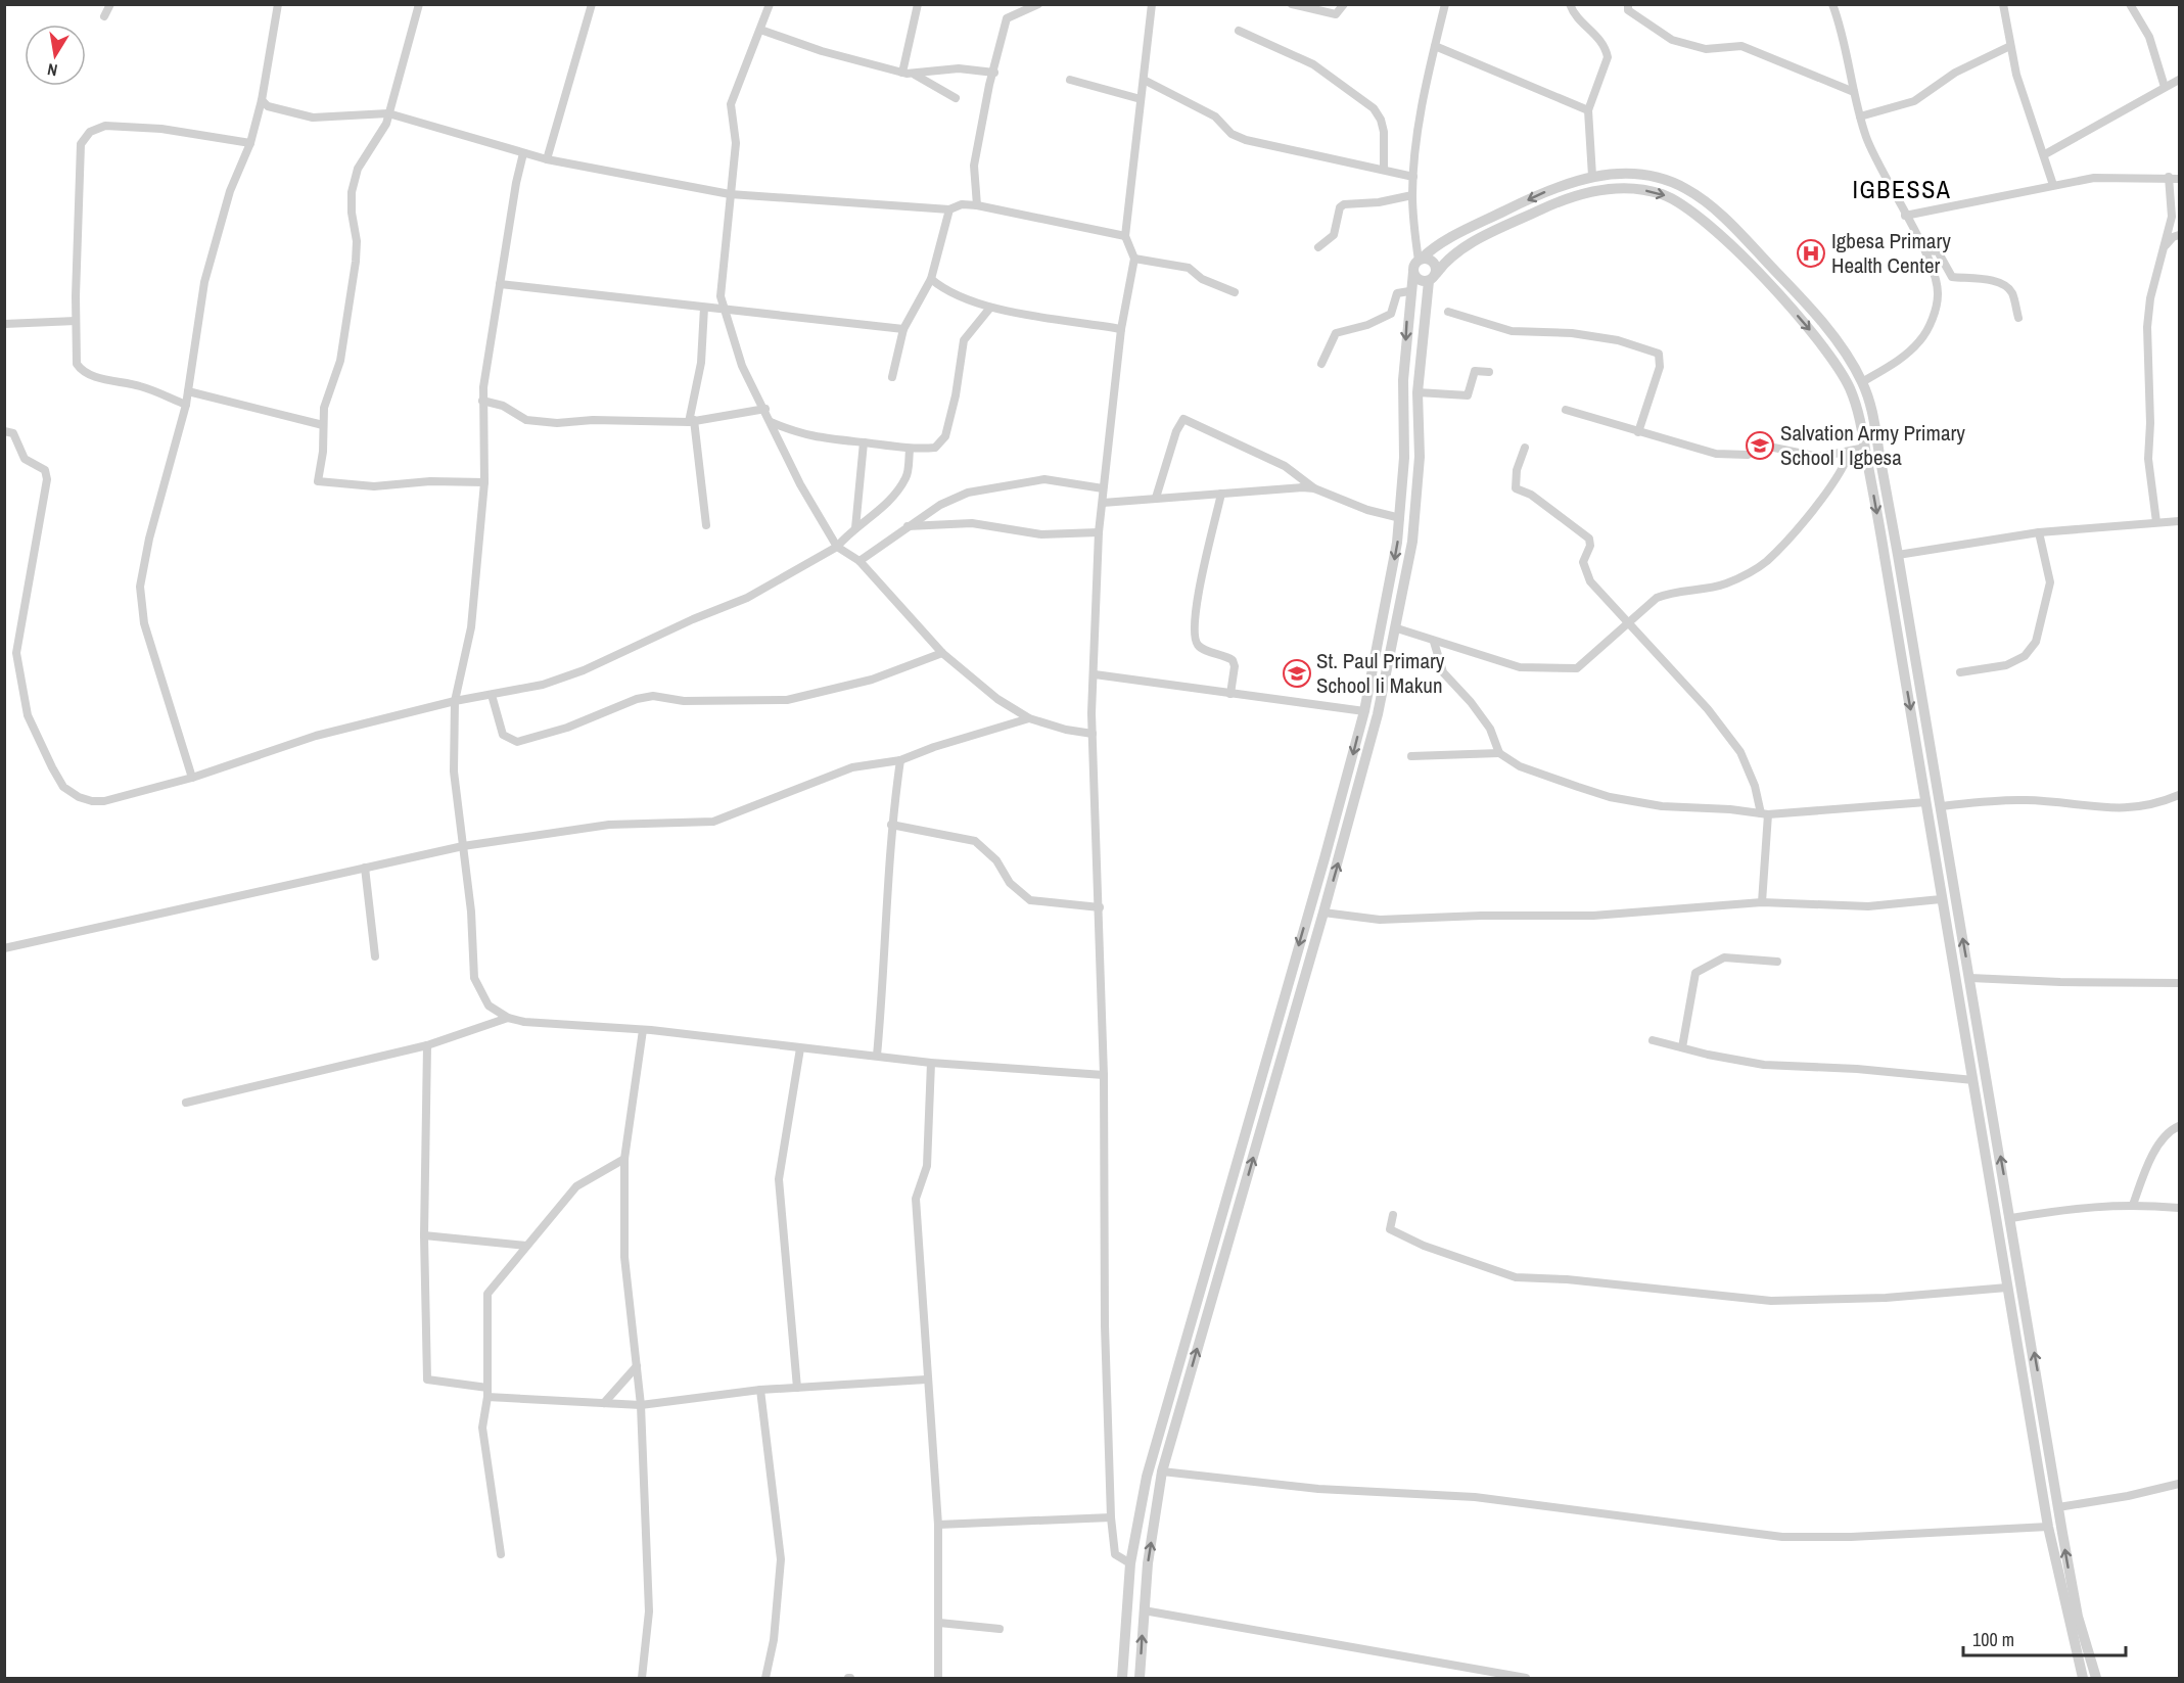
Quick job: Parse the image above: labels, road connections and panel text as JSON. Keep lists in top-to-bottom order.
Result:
{
  "districts": ["IGBESSA"],
  "places": {
    "hospital": ["Igbesa Primary Health Center"],
    "school or university": ["Salvation Army Primary School I Igbesa", "St. Paul Primary School Ii Makun"]
  },
  "scale_bar": "100 m",
  "north": "bottom"
}
